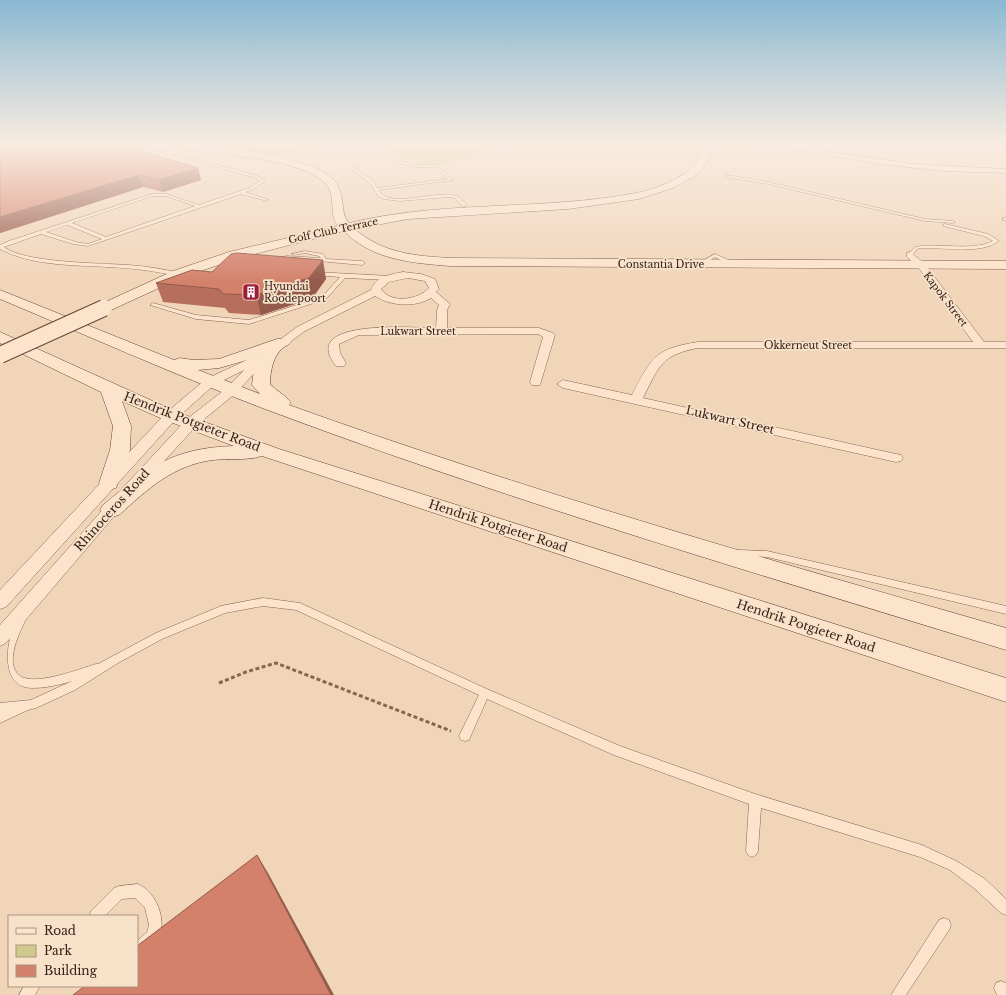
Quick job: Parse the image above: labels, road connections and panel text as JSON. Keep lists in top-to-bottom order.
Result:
{
  "streets": {
    "street": [
      "Golf Club Terrace",
      "Constantia Drive",
      "Kapok Street",
      "Lukwart Street",
      "Okkerneut Street",
      "Hendrik Potgieter Road",
      "Rhinoceros Road"
    ]
  },
  "crossings": [
    ["Golf Club Terrace", "Constantia Drive"],
    ["Constantia Drive", "Kapok Street"],
    ["Kapok Street", "Okkerneut Street"],
    ["Lukwart Street", "Okkerneut Street"],
    ["Hendrik Potgieter Road", "Rhinoceros Road"]
  ],
  "places": {
    "building": ["Hyundai Roodepoort"]
  },
  "legend": ["Road", "Park", "Building"]
}
